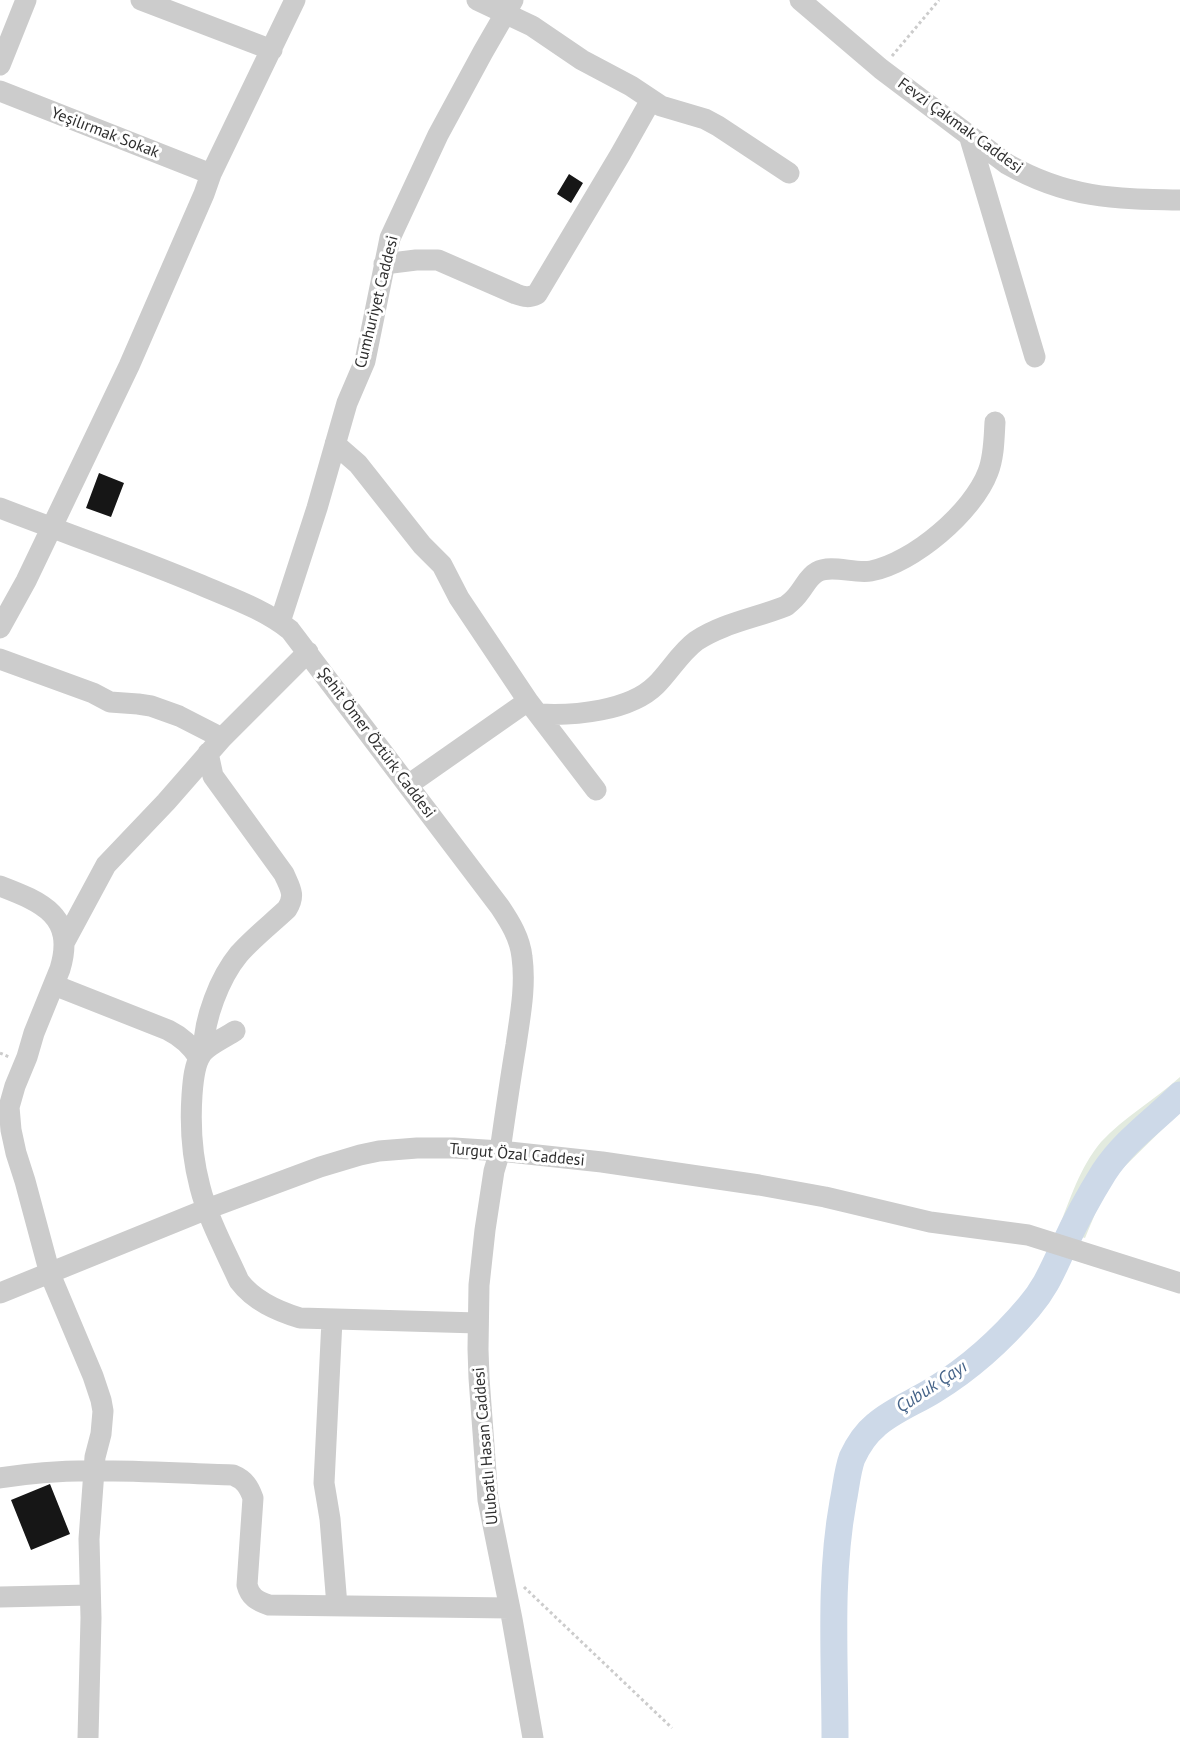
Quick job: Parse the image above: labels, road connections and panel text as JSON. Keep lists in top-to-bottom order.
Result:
{
  "streets": {
    "street": [
      "Fevzi Çakmak Caddesi",
      "Yeşilırmak Sokak",
      "Cumhuriyet Caddesi",
      "Şehit Ömer Öztürk Caddesi",
      "Turgut Özal Caddesi",
      "Ulubatlı Hasan Caddesi"
    ]
  },
  "crossings": [
    ["Cumhuriyet Caddesi", "Şehit Ömer Öztürk Caddesi"],
    ["Şehit Ömer Öztürk Caddesi", "Turgut Özal Caddesi"],
    ["Şehit Ömer Öztürk Caddesi", "Ulubatlı Hasan Caddesi"],
    ["Turgut Özal Caddesi", "Ulubatlı Hasan Caddesi"]
  ],
  "water": ["Çubuk Çayı"]
}
